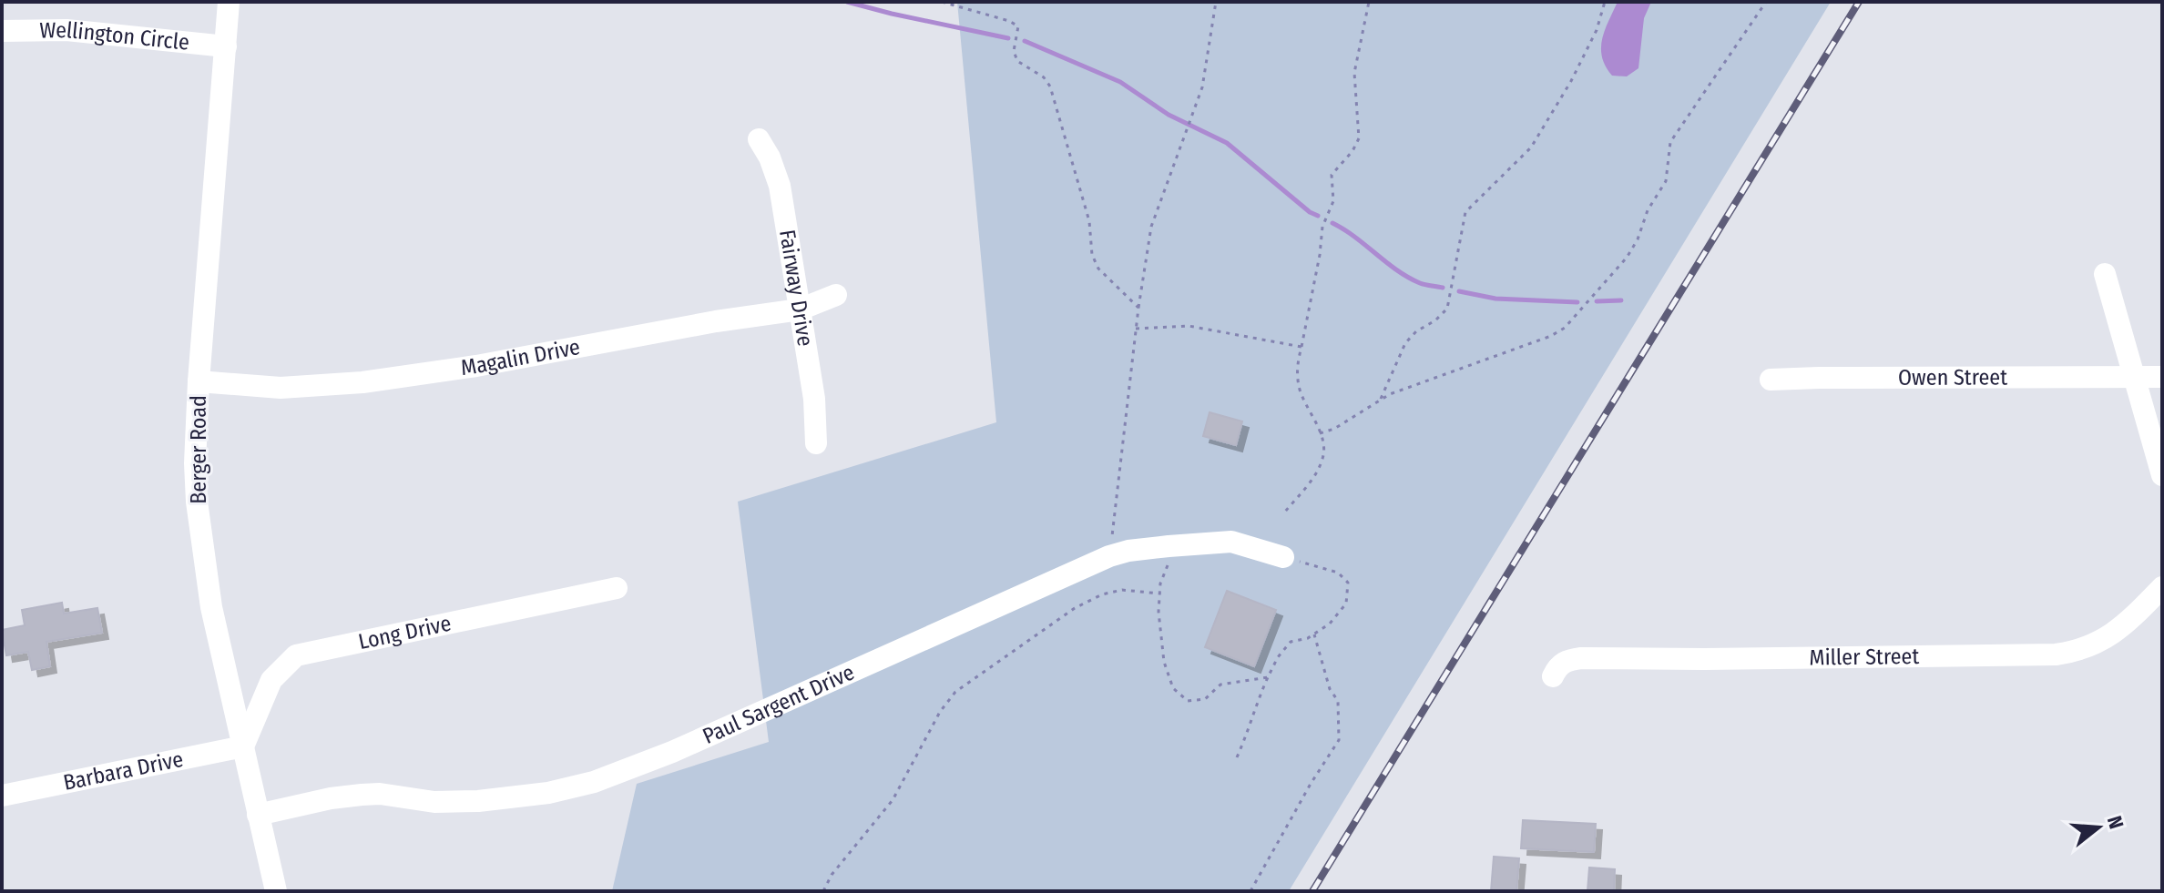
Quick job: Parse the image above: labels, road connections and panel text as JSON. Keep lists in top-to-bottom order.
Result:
{
  "streets": {
    "street": [
      "Wellington Circle",
      "Fairway Drive",
      "Magalin Drive",
      "Owen Street",
      "Berger Road",
      "Long Drive",
      "Miller Street",
      "Paul Sargent Drive",
      "Barbara Drive"
    ]
  },
  "crossings": [
    ["Wellington Circle", "Berger Road"],
    ["Fairway Drive", "Magalin Drive"],
    ["Magalin Drive", "Berger Road"],
    ["Berger Road", "Long Drive"],
    ["Berger Road", "Paul Sargent Drive"],
    ["Berger Road", "Barbara Drive"],
    ["Long Drive", "Barbara Drive"]
  ],
  "north": "right"
}
